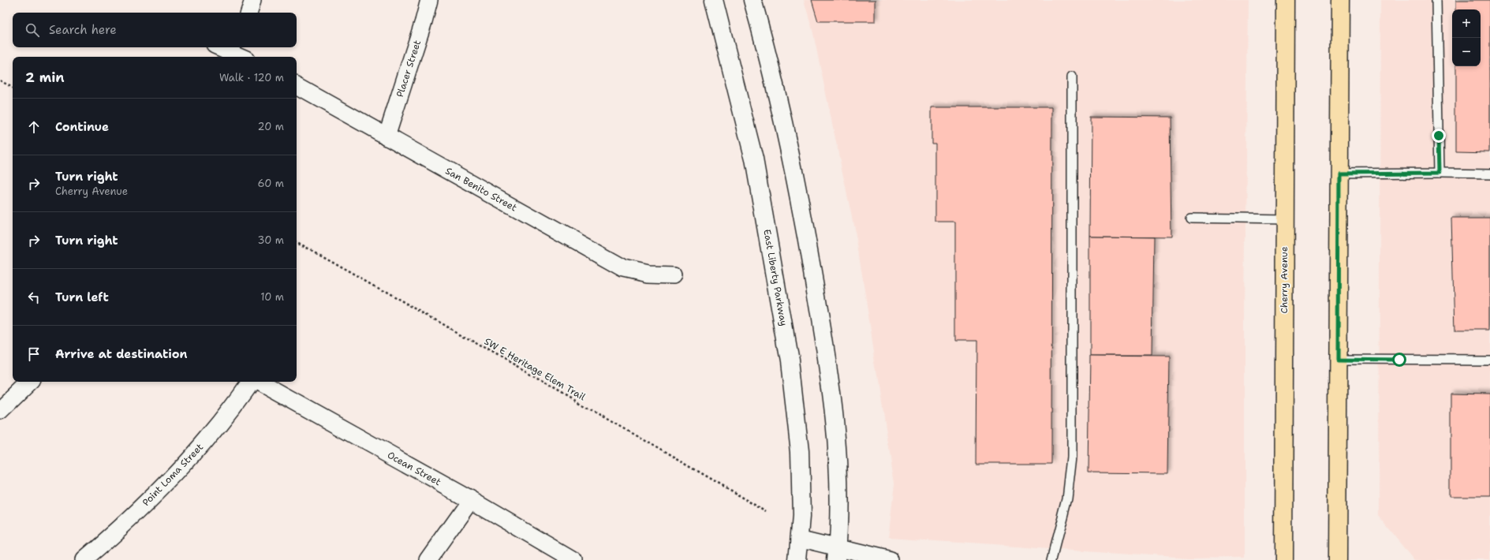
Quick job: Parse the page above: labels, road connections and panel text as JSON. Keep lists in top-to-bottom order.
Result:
{
  "streets": {
    "main road": ["Cherry Avenue"],
    "street": [
      "Placer Street",
      "San Benito Street",
      "East Liberty Parkway",
      "Ocean Street",
      "Point Loma Street"
    ],
    "path": ["SW E Heritage Elem Trail"]
  },
  "crossings": [
    ["Placer Street", "San Benito Street"]
  ],
  "page": {
    "map_buttons": ["+", "−"],
    "search": "Search here",
    "heading": ["2 min", "Walk · 120 m"],
    "list": [
      ["Continue", "20 m"],
      ["Turn right", "Cherry Avenue", "60 m"],
      ["Turn right", "30 m"],
      ["Turn left", "10 m"],
      "Arrive at destination"
    ]
  }
}
